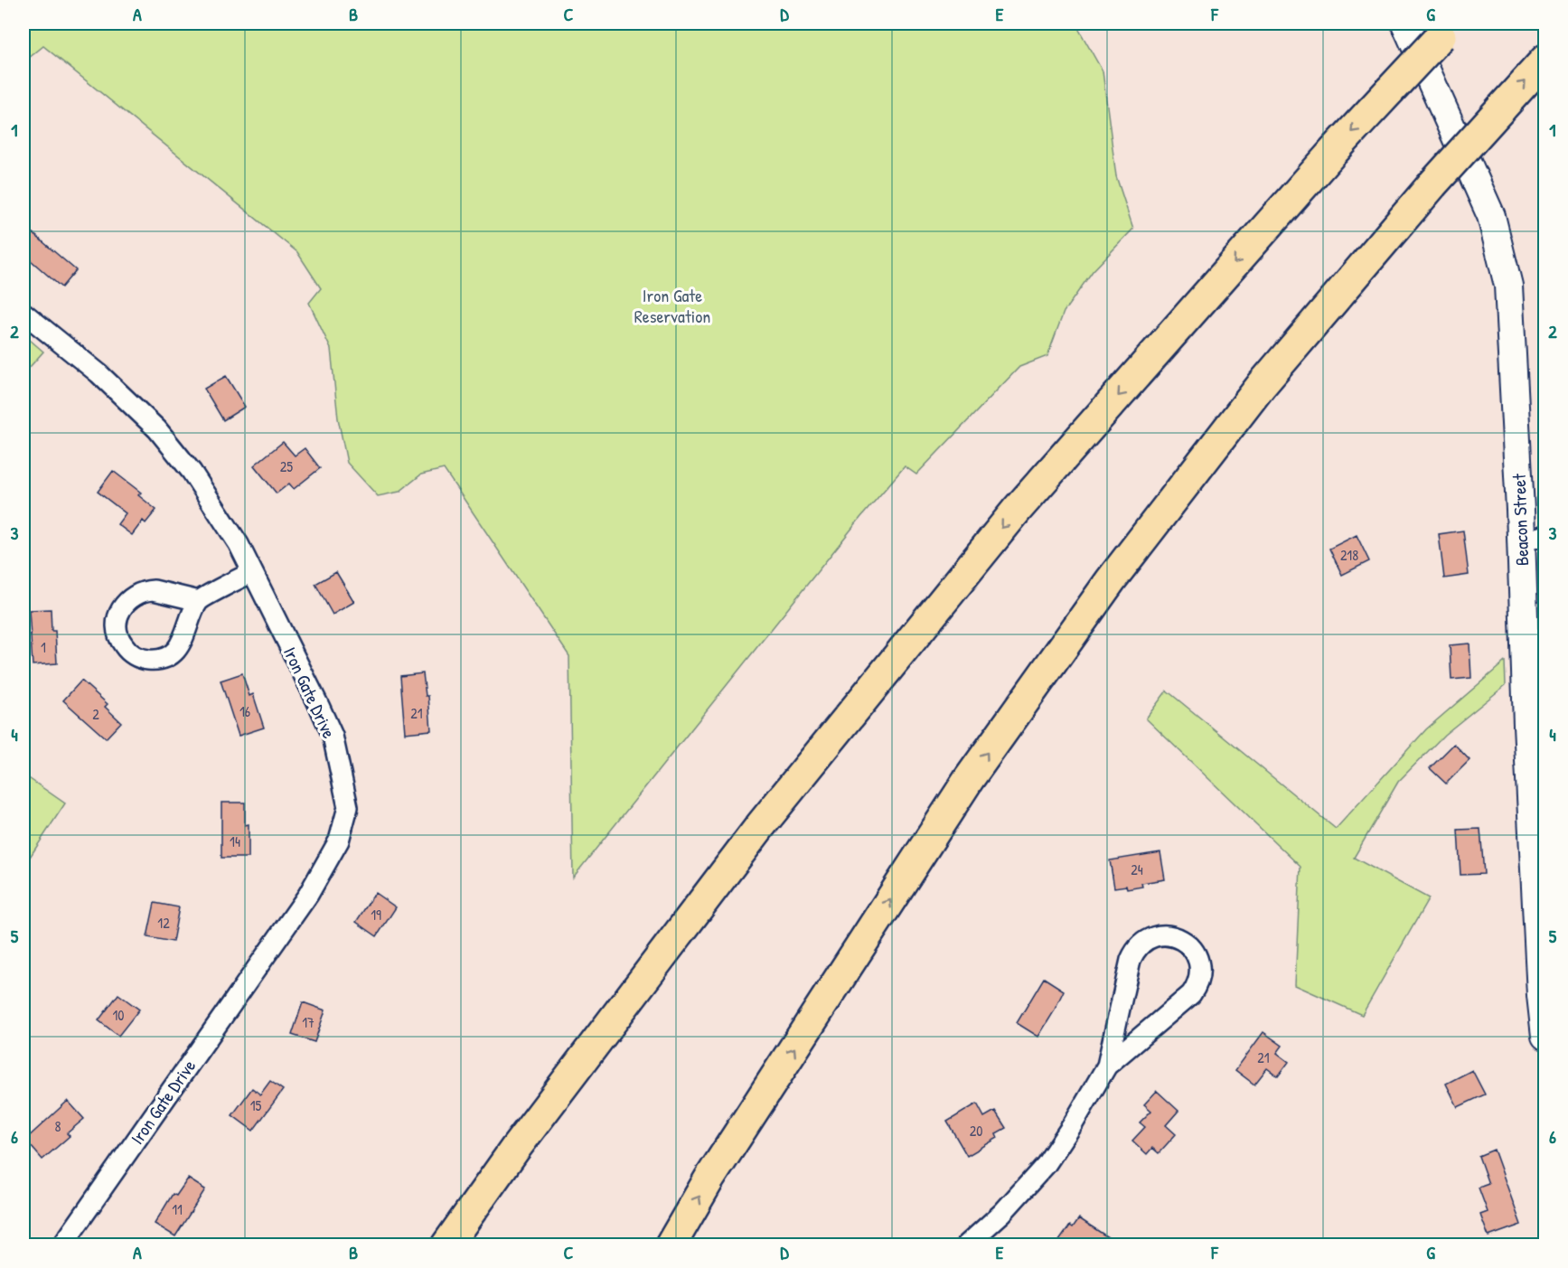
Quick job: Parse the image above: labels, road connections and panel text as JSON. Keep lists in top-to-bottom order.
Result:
{
  "streets": {
    "main road": ["Beacon Street"],
    "street": ["Iron Gate Drive"]
  },
  "parks": ["Iron Gate Reservation"],
  "house_numbers": [
    "25",
    "218",
    "1",
    "16",
    "21",
    "2",
    "14",
    "24",
    "19",
    "12",
    "10",
    "17",
    "21",
    "15",
    "8",
    "20",
    "11"
  ],
  "grid": {
    "columns": [
      "A",
      "B",
      "C",
      "D",
      "E",
      "F",
      "G"
    ],
    "rows": [
      "1",
      "2",
      "3",
      "4",
      "5",
      "6"
    ]
  }
}
